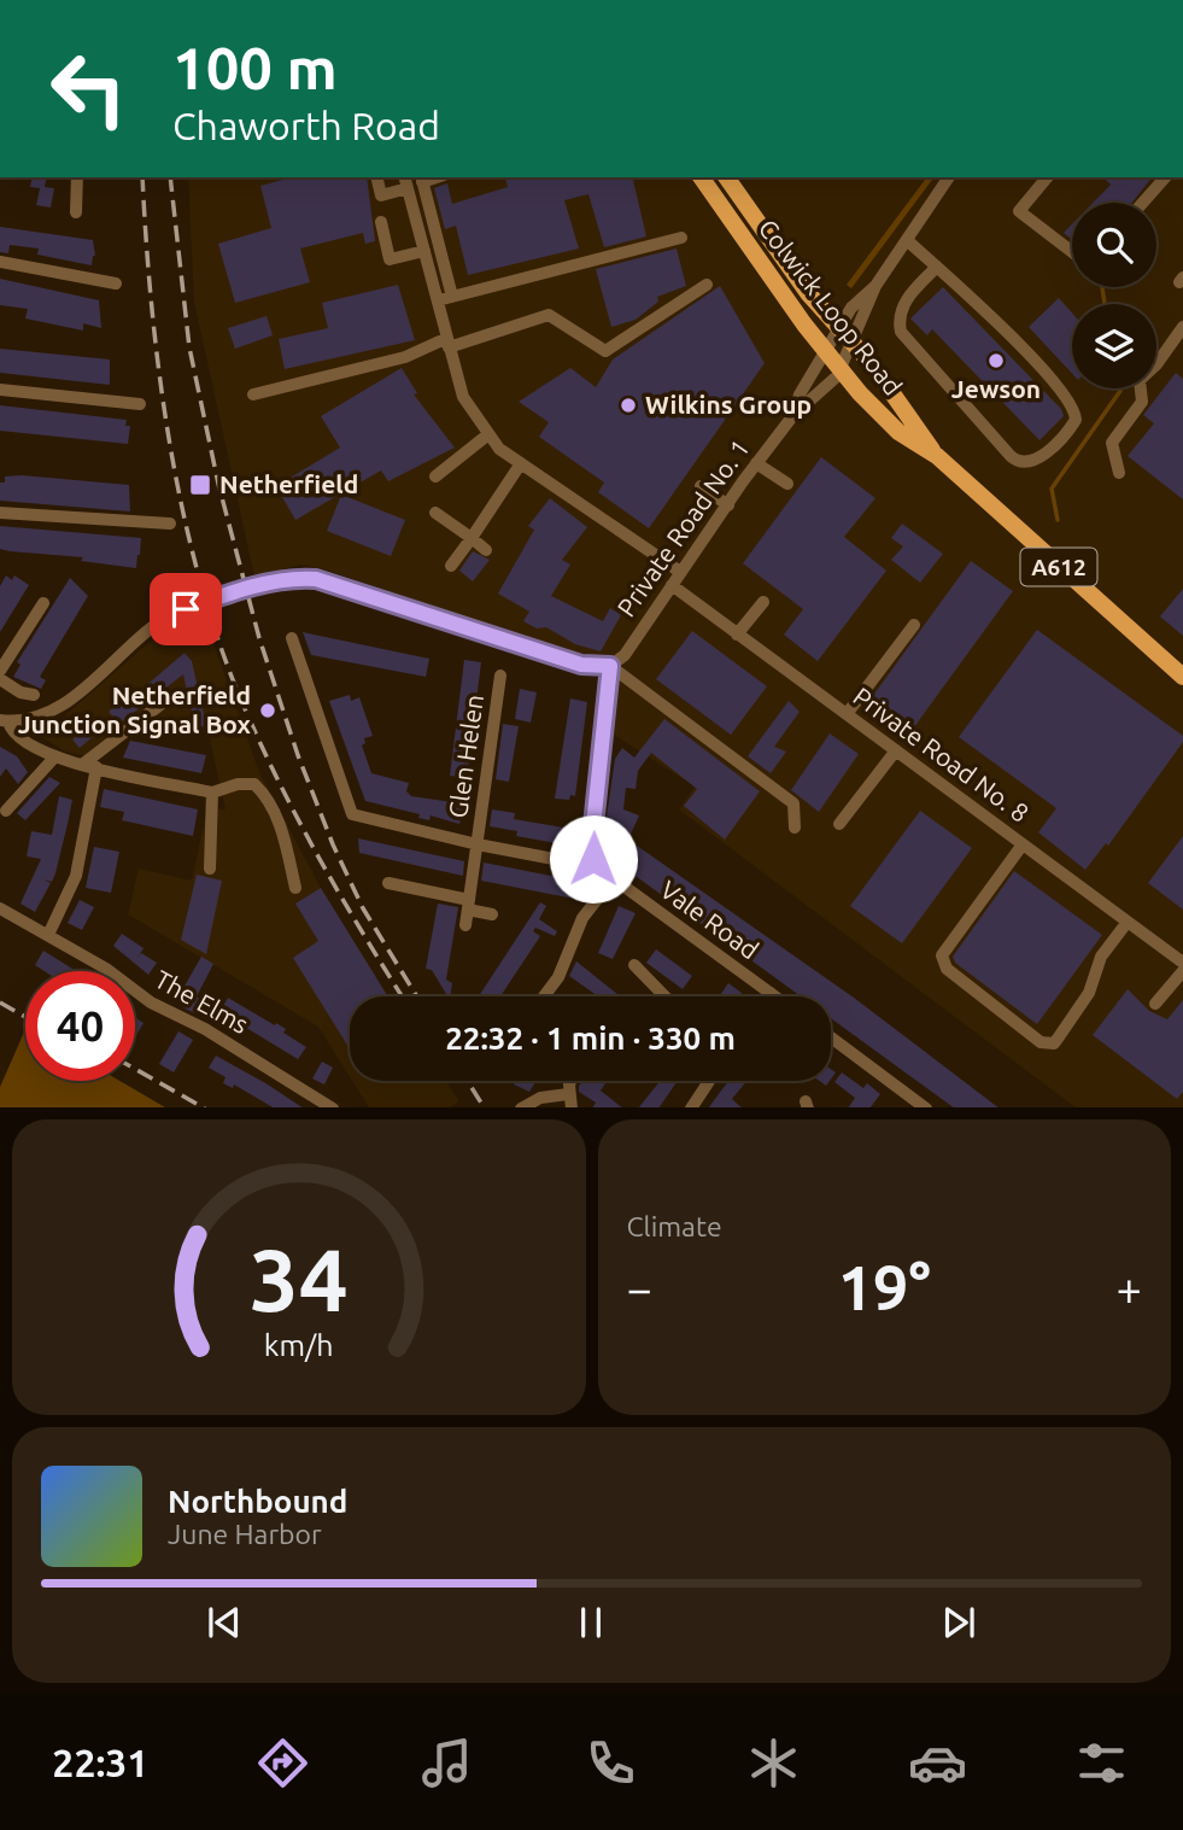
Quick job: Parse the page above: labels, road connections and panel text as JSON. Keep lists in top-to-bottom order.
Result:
{
  "streets": {
    "main road": ["Colwick Loop Road", "A612"],
    "street": [
      "Private Road No. 1",
      "Private Road No. 8",
      "Glen Helen",
      "Vale Road",
      "The Elms"
    ]
  },
  "crossings": [
    ["Colwick Loop Road", "Private Road No. 1"],
    ["Private Road No. 1", "Private Road No. 8"]
  ],
  "places": {
    "other": ["Jewson", "Wilkins Group", "Netherfield Junction Signal Box"],
    "transit": ["Netherfield"]
  },
  "page": {
    "turn": ["100 m", "Chaworth Road"],
    "limit": "40",
    "trip": "22:32 · 1 min · 330 m",
    "tile": "Climate",
    "heat": ["−", "19°", "+"],
    "song": ["Northbound", "June Harbor"],
    "tabs": "22:31",
    "gauge": ["34", "km/h"]
  }
}
